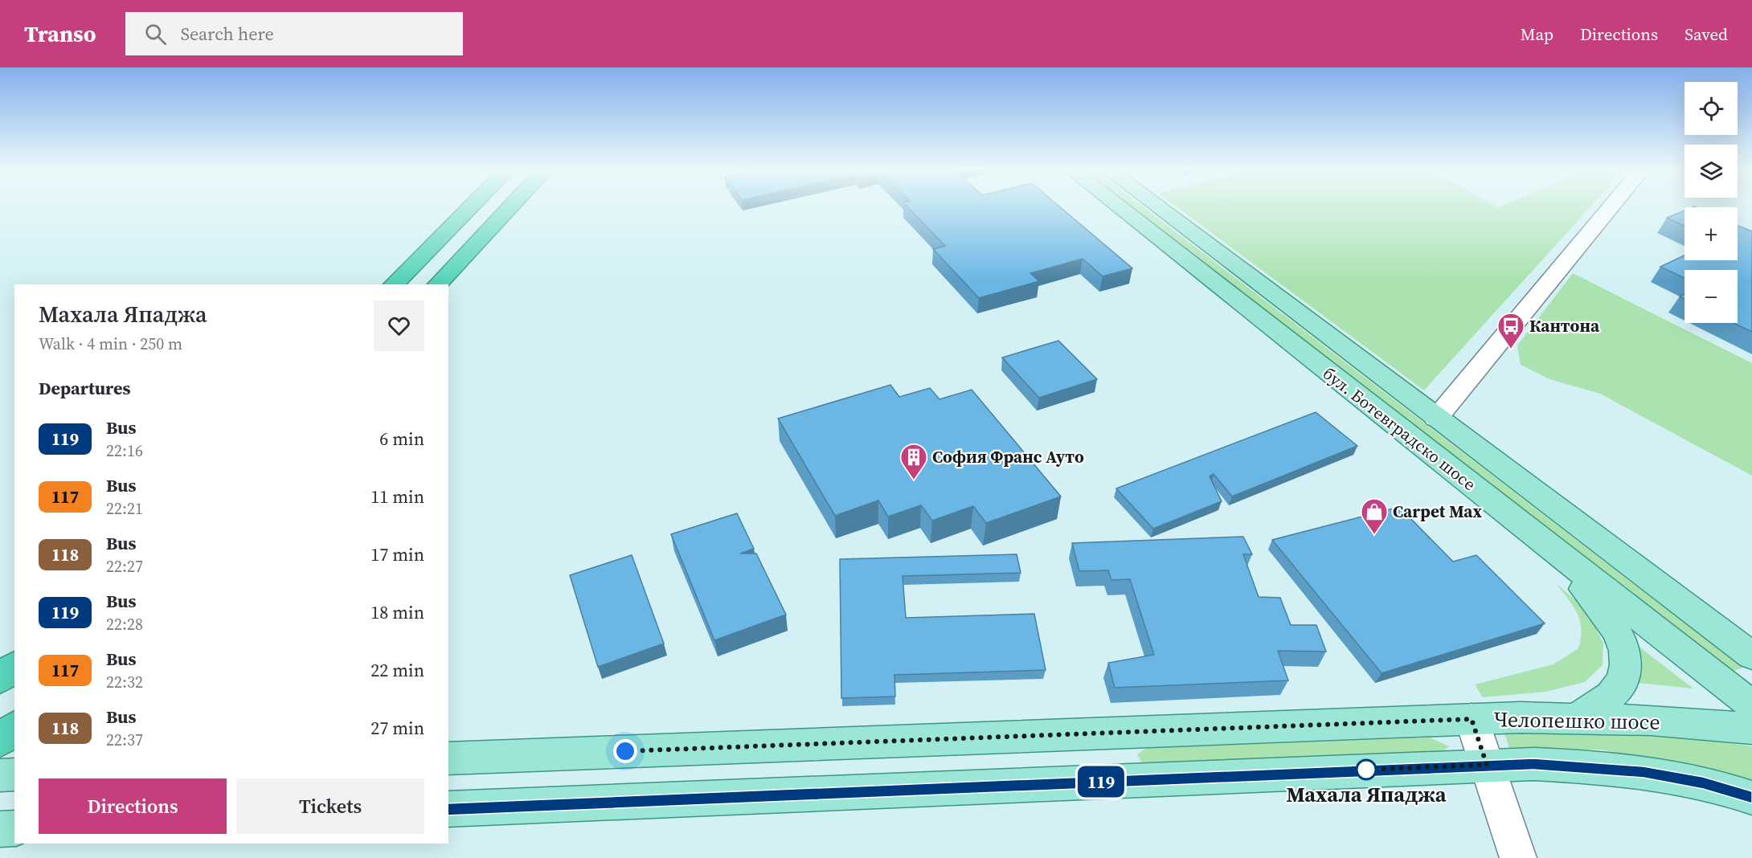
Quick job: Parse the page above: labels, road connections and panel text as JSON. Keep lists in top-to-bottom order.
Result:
{
  "streets": {
    "main road": ["бул. Ботевградско шосе", "Челопешко шосе"]
  },
  "places": {
    "bus stop": ["Кантона"],
    "building": ["София Франс Ауто"],
    "shop": ["Carpet Max"],
    "other": ["Махала Япаджа"]
  },
  "lines": ["bus line 119"],
  "page": {
    "header": "Transo",
    "search": "Search here",
    "nav": ["Map", "Directions", "Saved"],
    "on_map": "119",
    "map_buttons": ["+", "−"],
    "heading": [
      ["Махала Япаджа", "Walk · 4 min · 250 m"],
      "Departures"
    ],
    "list": [
      {
        "mark": "119",
        "name": "Bus",
        "note": "22:16",
        "value": "6 min"
      },
      {
        "mark": "117",
        "name": "Bus",
        "note": "22:21",
        "value": "11 min"
      },
      {
        "mark": "118",
        "name": "Bus",
        "note": "22:27",
        "value": "17 min"
      },
      {
        "mark": "119",
        "name": "Bus",
        "note": "22:28",
        "value": "18 min"
      },
      {
        "mark": "117",
        "name": "Bus",
        "note": "22:32",
        "value": "22 min"
      },
      {
        "mark": "118",
        "name": "Bus",
        "note": "22:37",
        "value": "27 min"
      }
    ],
    "buttons": ["Directions", "Tickets"]
  }
}
